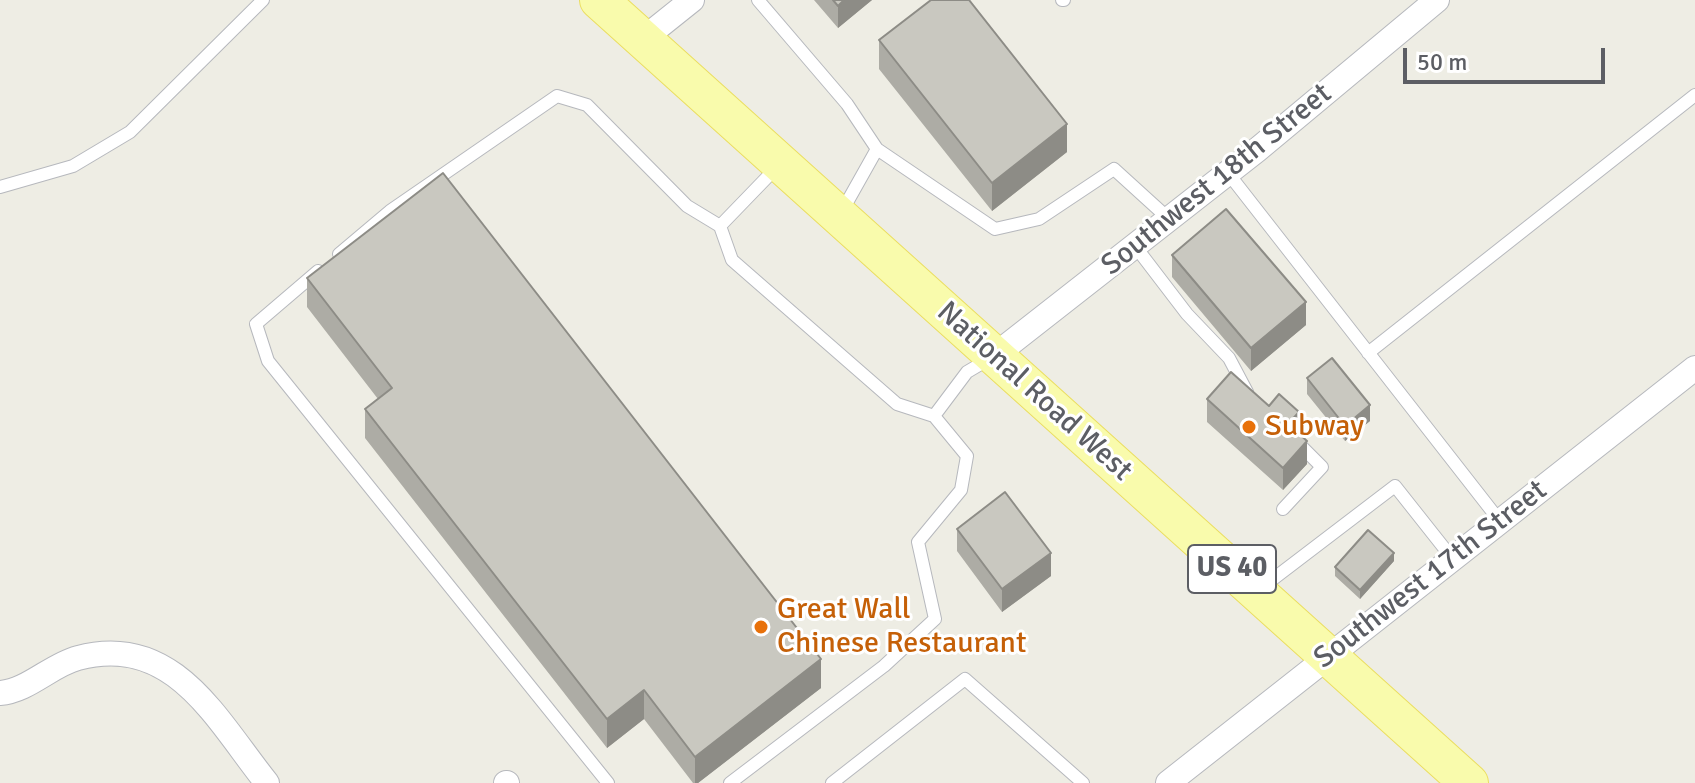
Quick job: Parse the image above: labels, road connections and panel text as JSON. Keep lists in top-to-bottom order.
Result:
{
  "streets": {
    "main road": ["National Road West", "US 40"],
    "street": ["Southwest 18th Street", "Southwest 17th Street"]
  },
  "crossings": [
    ["Southwest 18th Street", "National Road West"],
    ["National Road West", "Southwest 17th Street"]
  ],
  "places": ["Subway", "Great Wall Chinese Restaurant"],
  "scale_bar": "50 m"
}
